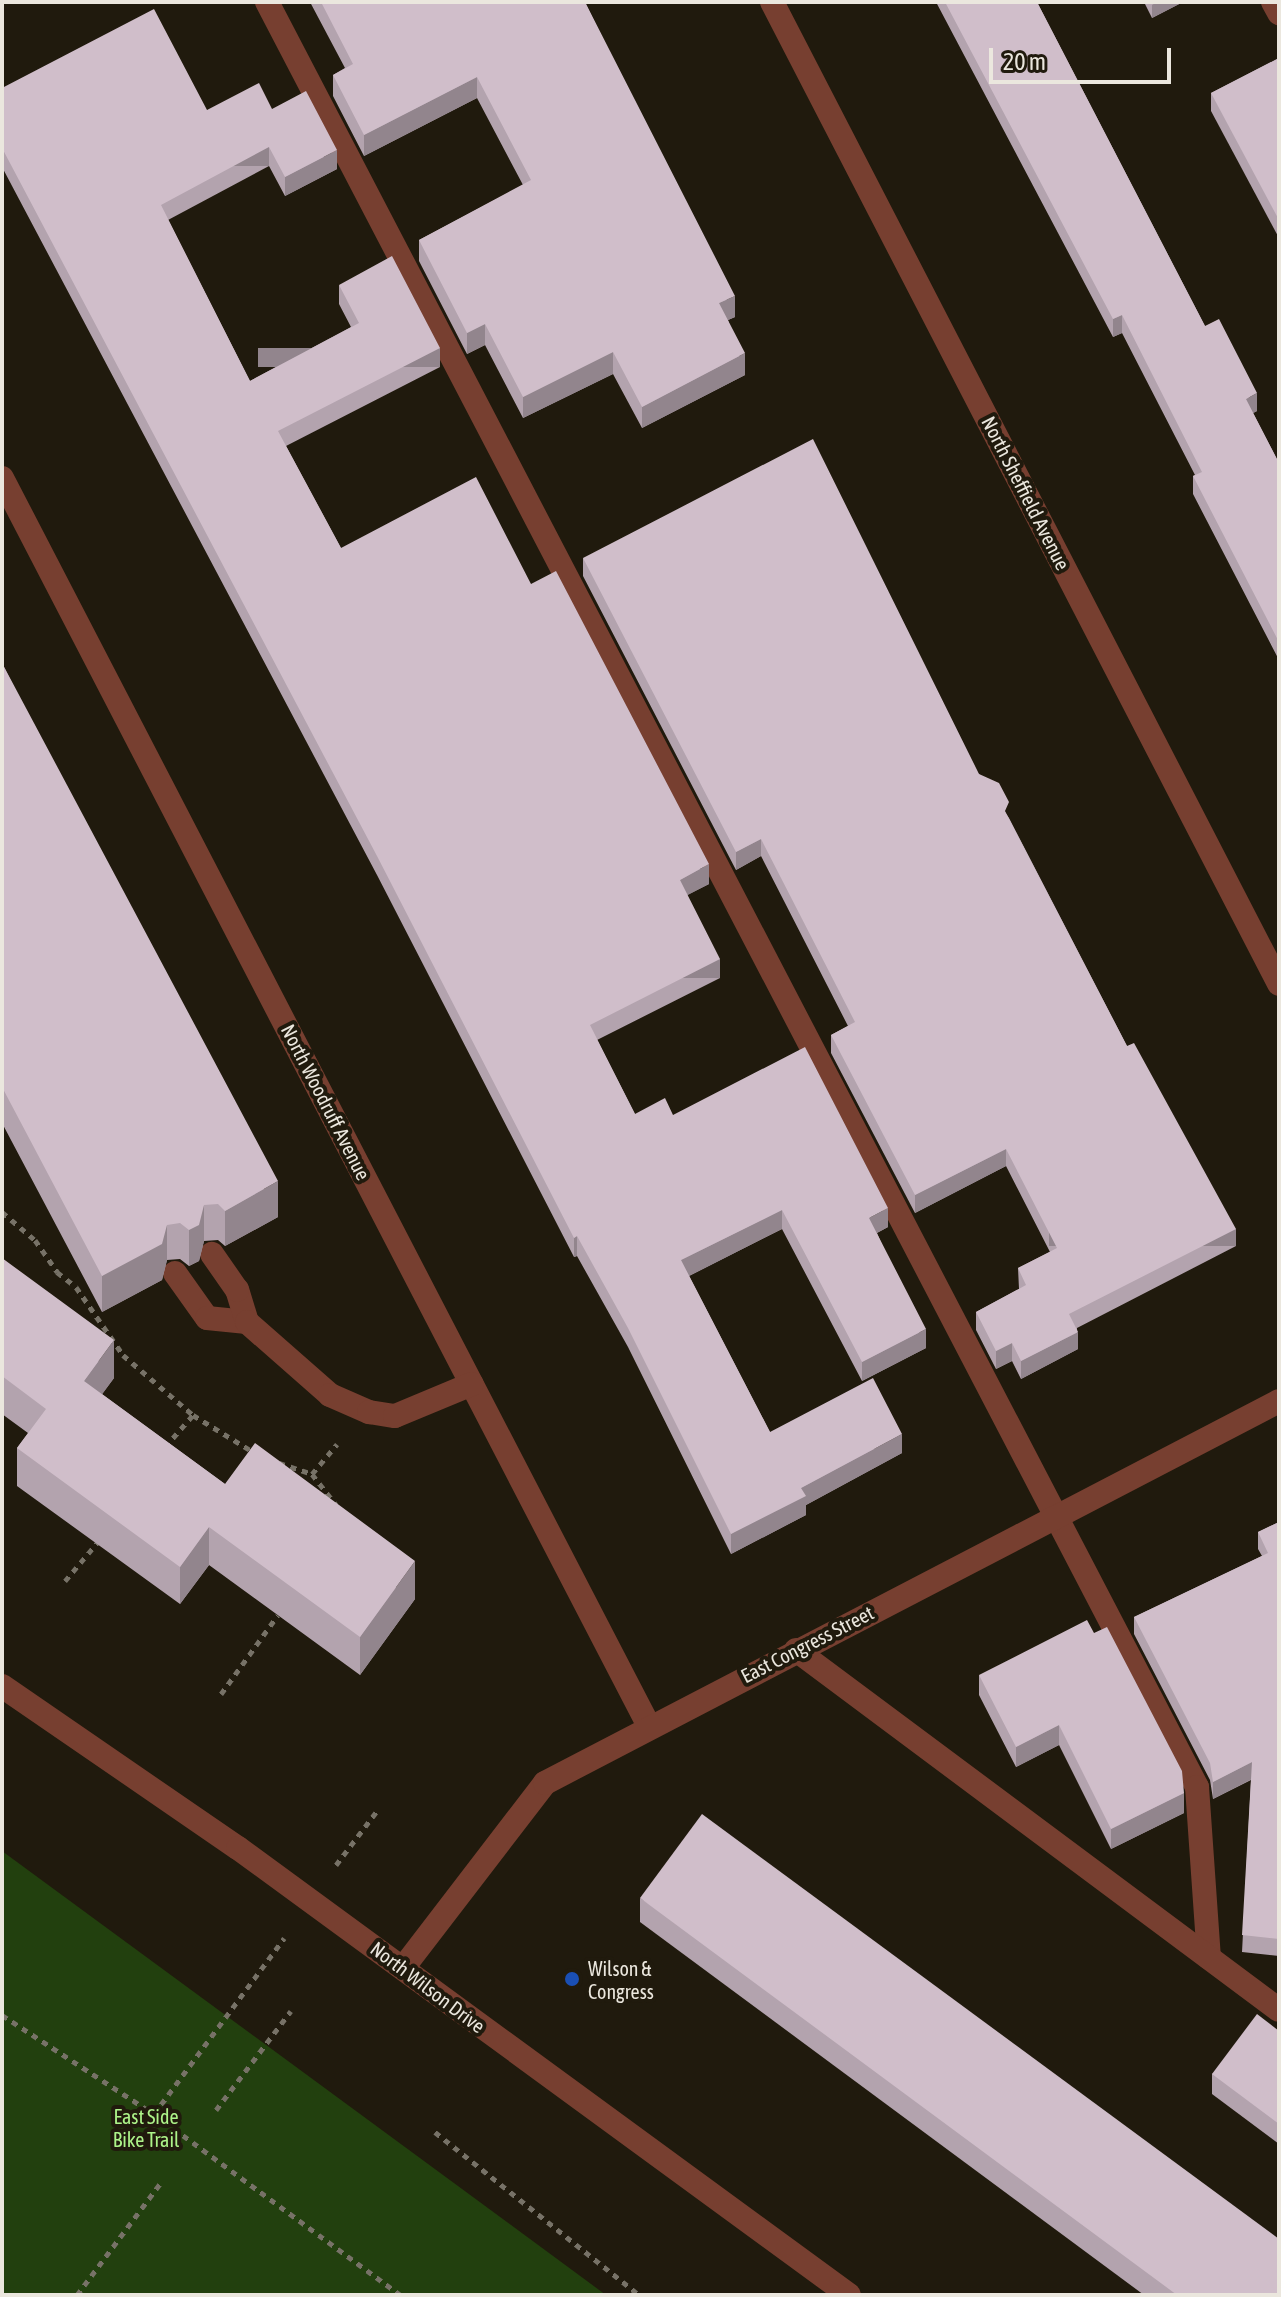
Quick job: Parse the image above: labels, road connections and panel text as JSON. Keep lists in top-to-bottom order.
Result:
{
  "streets": {
    "street": [
      "North Sheffield Avenue",
      "North Woodruff Avenue",
      "East Congress Street",
      "North Wilson Drive"
    ]
  },
  "crossings": [
    ["North Woodruff Avenue", "East Congress Street"],
    ["East Congress Street", "North Wilson Drive"]
  ],
  "parks": ["East Side Bike Trail"],
  "places": ["Wilson & Congress"],
  "scale_bar": "20 m"
}
